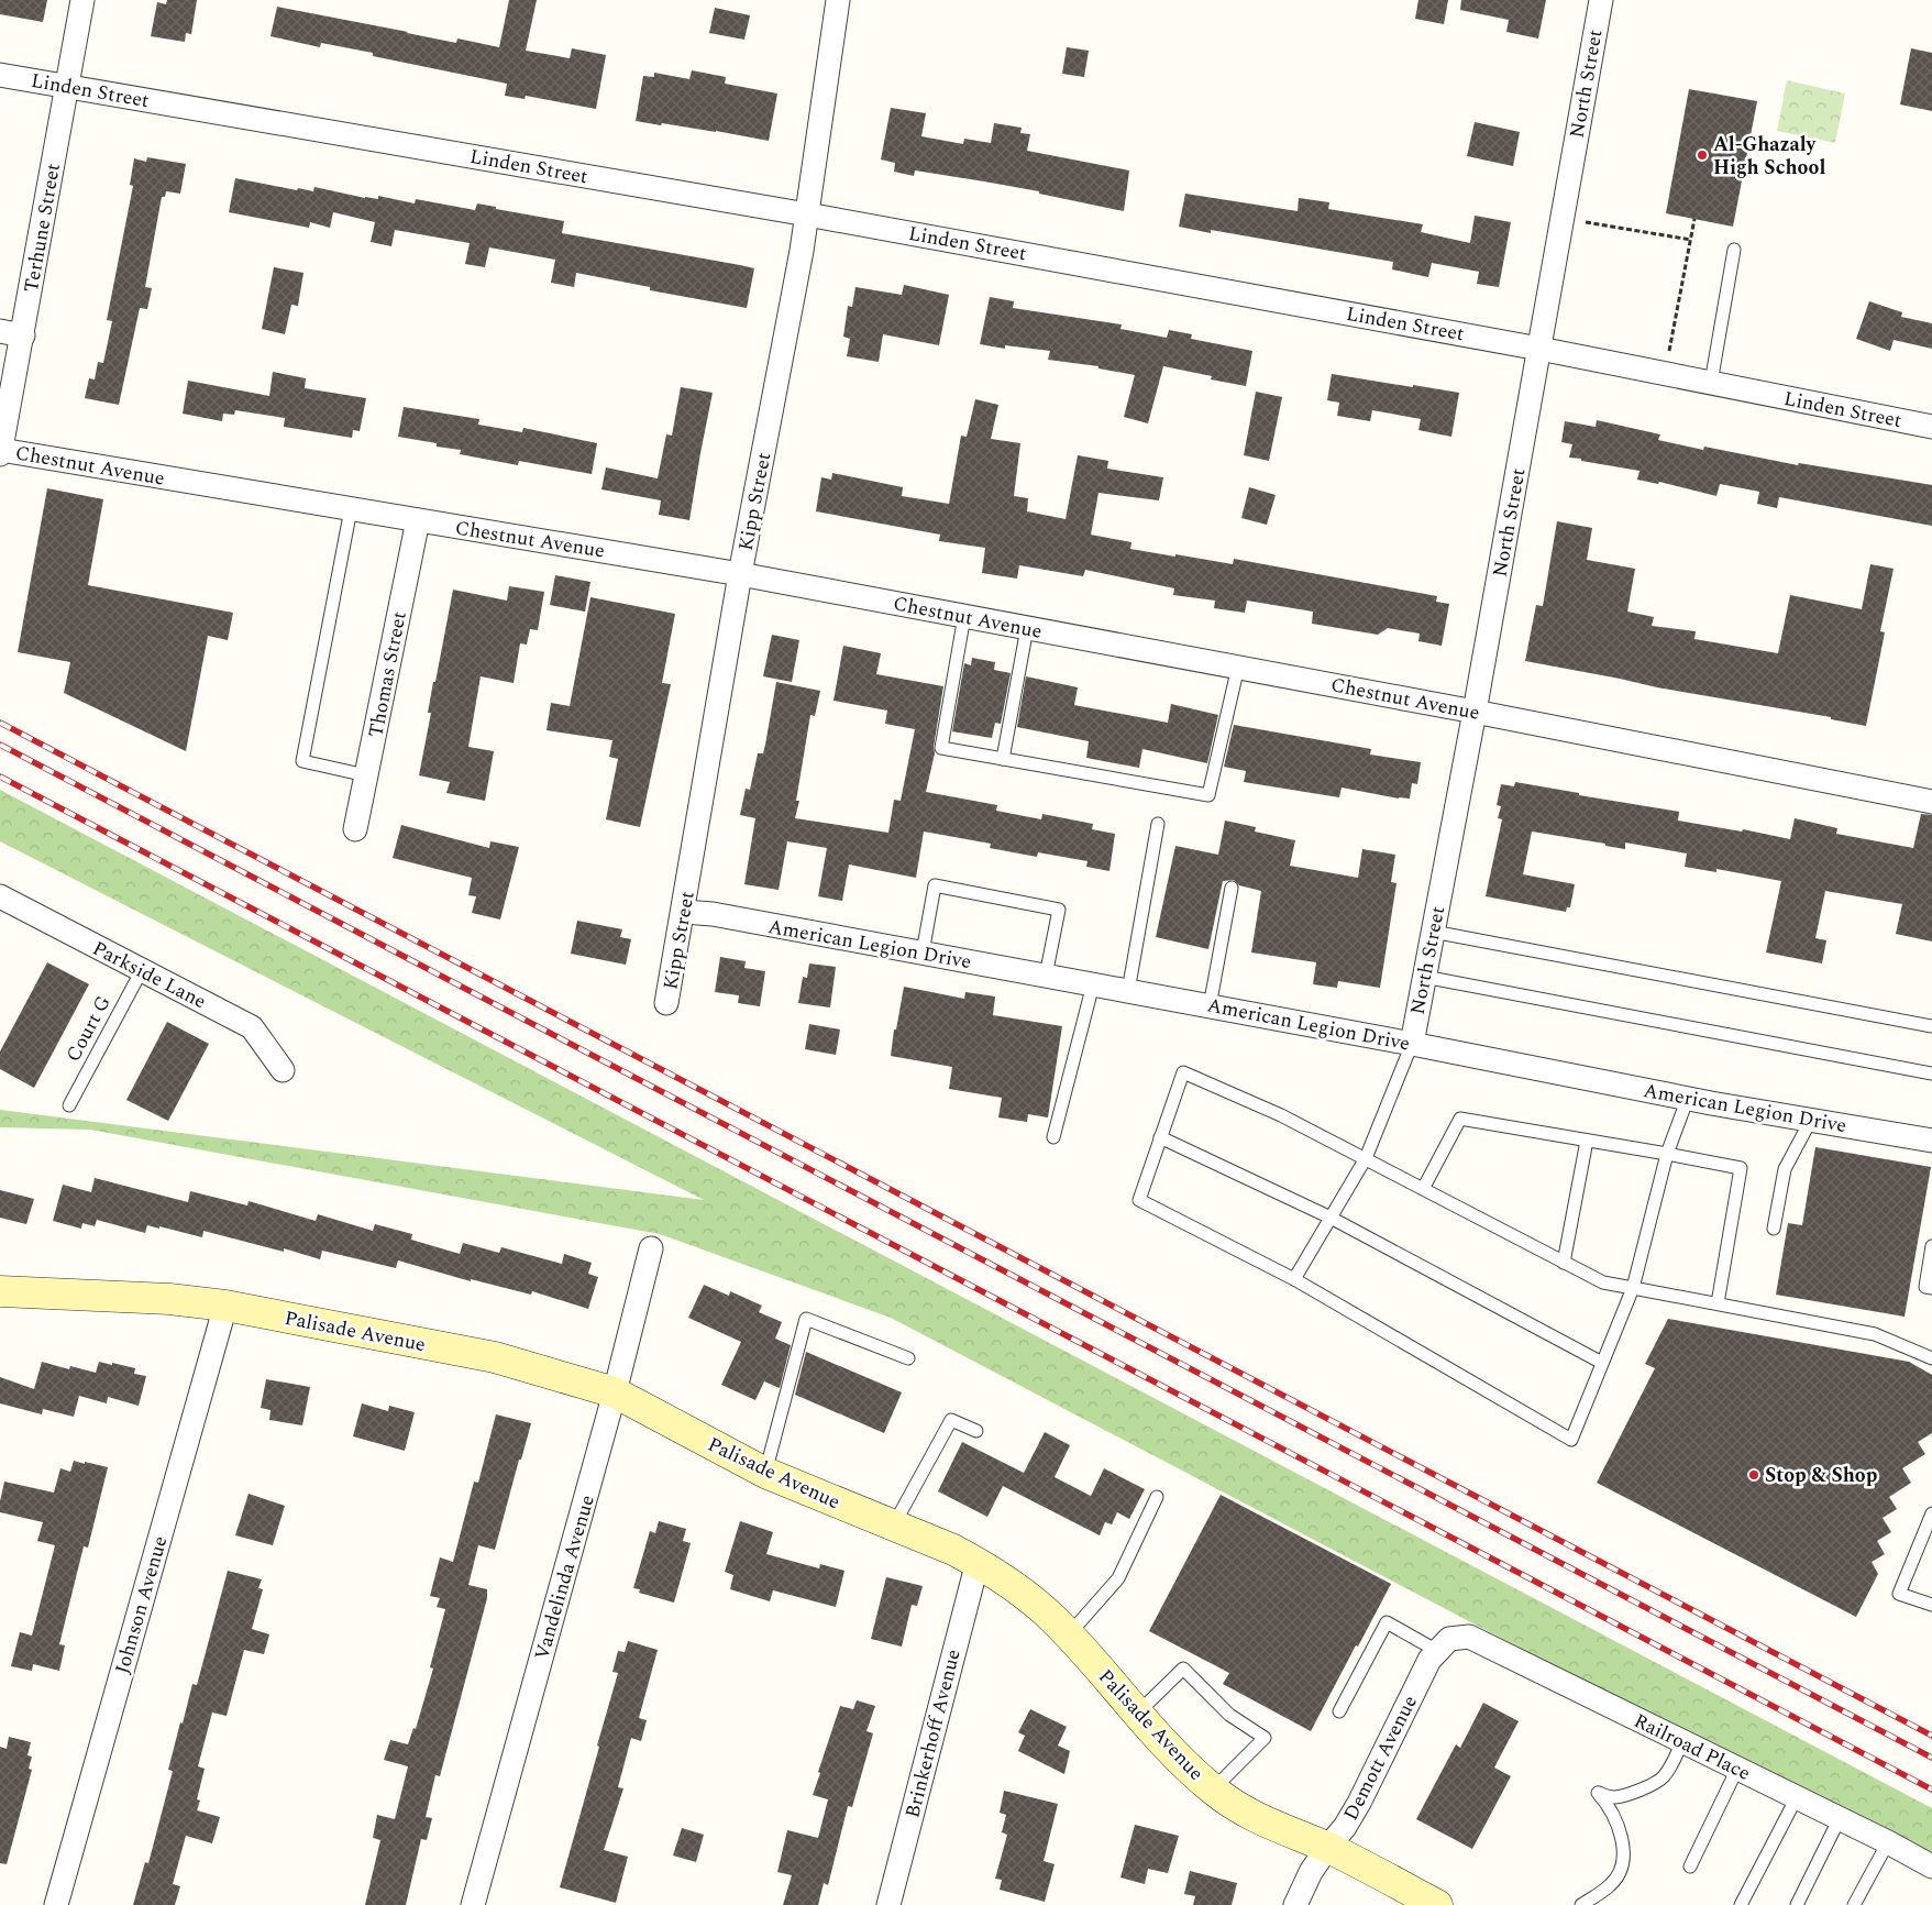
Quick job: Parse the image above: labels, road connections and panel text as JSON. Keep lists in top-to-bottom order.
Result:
{
  "streets": {
    "street": [
      "North Street",
      "Linden Street",
      "Terhune Street",
      "Chestnut Avenue",
      "Kipp Street",
      "Thomas Street",
      "American Legion Drive",
      "Parkside Lane",
      "Palisade Avenue",
      "Vandelinda Avenue",
      "Johnson Avenue",
      "Brinkerhoff Avenue",
      "Railroad Place",
      "Demott Avenue"
    ],
    "lane": ["Court G"]
  },
  "crossings": [
    ["North Street", "Linden Street"],
    ["North Street", "Chestnut Avenue"],
    ["North Street", "American Legion Drive"],
    ["Linden Street", "Terhune Street"],
    ["Linden Street", "Kipp Street"],
    ["Terhune Street", "Chestnut Avenue"],
    ["Chestnut Avenue", "Kipp Street"],
    ["Chestnut Avenue", "Thomas Street"],
    ["Kipp Street", "American Legion Drive"],
    ["Parkside Lane", "Court G"],
    ["Palisade Avenue", "Vandelinda Avenue"],
    ["Palisade Avenue", "Johnson Avenue"],
    ["Palisade Avenue", "Brinkerhoff Avenue"],
    ["Palisade Avenue", "Demott Avenue"],
    ["Railroad Place", "Demott Avenue"]
  ],
  "places": ["Al-Ghazaly High School", "Stop & Shop"]
}
